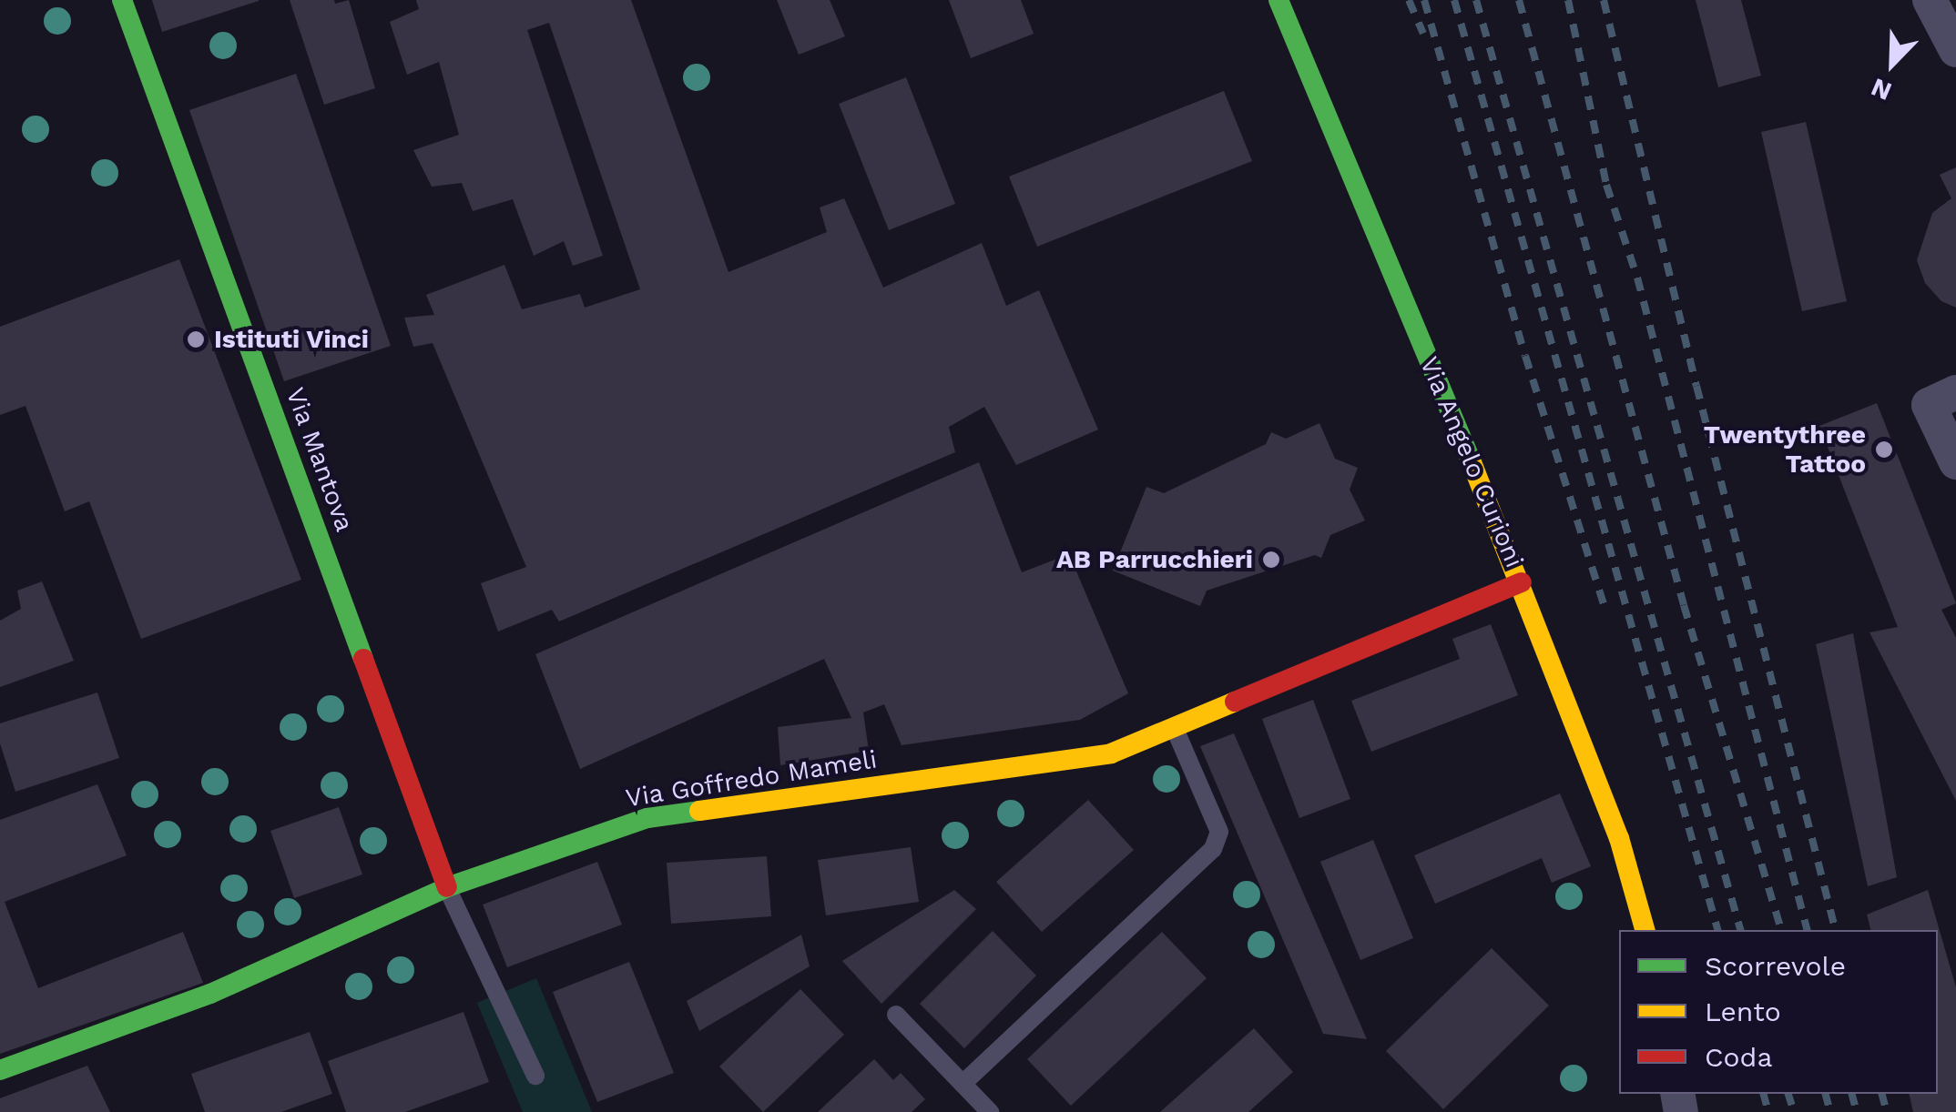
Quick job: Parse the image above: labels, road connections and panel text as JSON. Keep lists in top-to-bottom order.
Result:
{
  "streets": {
    "street": ["Via Mantova", "Via Angelo Curioni", "Via Goffredo Mameli"]
  },
  "crossings": [
    ["Via Mantova", "Via Goffredo Mameli"],
    ["Via Angelo Curioni", "Via Goffredo Mameli"]
  ],
  "places": ["Istituti Vinci", "Twentythree Tattoo", "AB Parrucchieri"],
  "legend": ["Scorrevole", "Lento", "Coda"],
  "north": "bottom left"
}
